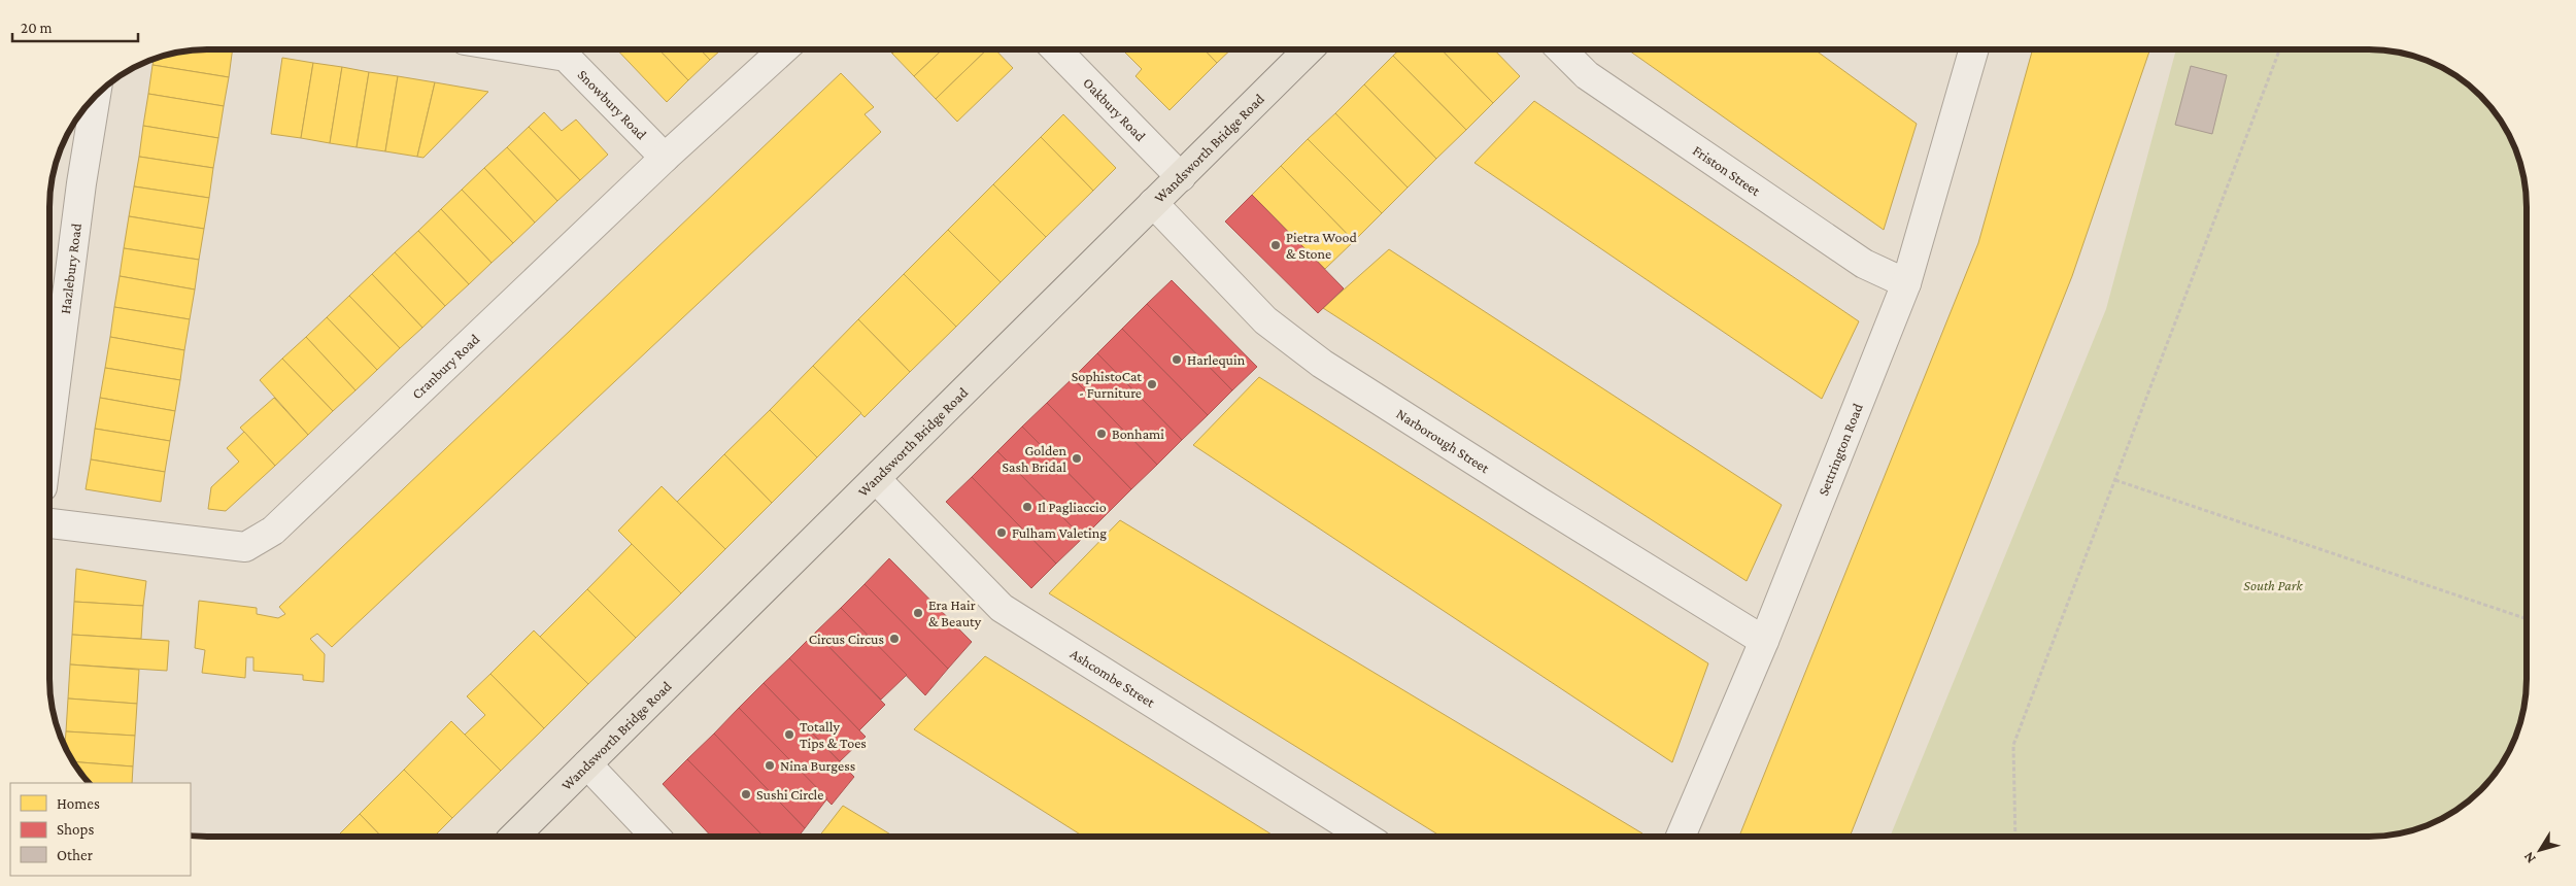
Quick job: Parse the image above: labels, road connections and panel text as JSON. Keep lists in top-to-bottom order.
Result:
{
  "streets": {
    "main road": ["Wandsworth Bridge Road"],
    "street": [
      "Snowbury Road",
      "Oakbury Road",
      "Friston Street",
      "Hazlebury Road",
      "Cranbury Road",
      "Narborough Street",
      "Settrington Road",
      "Ashcombe Street"
    ]
  },
  "crossings": [
    ["Snowbury Road", "Cranbury Road"],
    ["Oakbury Road", "Wandsworth Bridge Road"],
    ["Wandsworth Bridge Road", "Narborough Street"],
    ["Wandsworth Bridge Road", "Ashcombe Street"],
    ["Friston Street", "Settrington Road"],
    ["Narborough Street", "Settrington Road"]
  ],
  "parks": ["South Park"],
  "places": [
    "Pietra Wood & Stone",
    "Harlequin",
    "SophistoCat - Furniture",
    "Bonhami",
    "Golden Sash Bridal",
    "Il Pagliaccio",
    "Fulham Valeting",
    "Era Hair & Beauty",
    "Circus Circus",
    "Totally Tips & Toes",
    "Nina Burgess",
    "Sushi Circle"
  ],
  "legend": ["Homes", "Shops", "Other"],
  "scale_bar": "20 m",
  "north": "bottom left"
}
